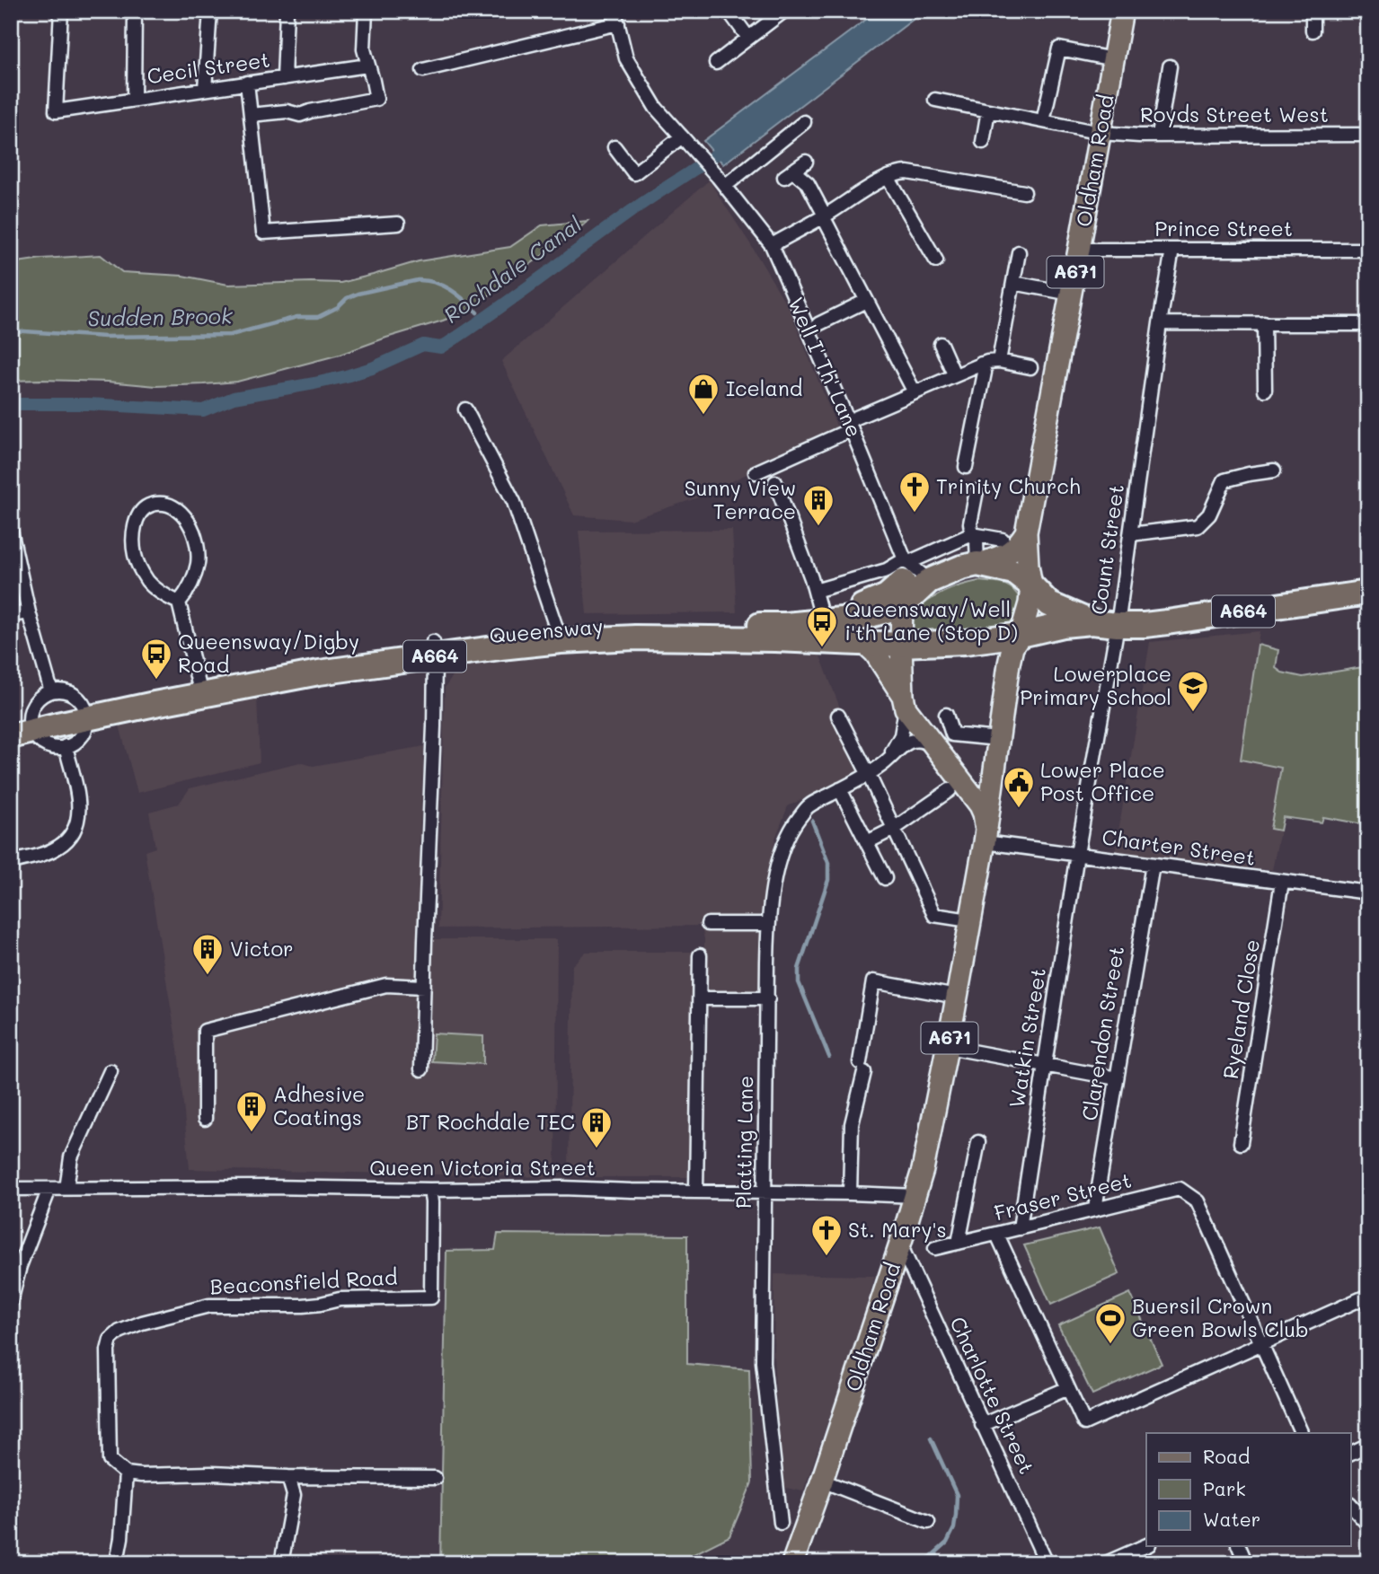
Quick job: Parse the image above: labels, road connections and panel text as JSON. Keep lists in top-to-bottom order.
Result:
{
  "streets": {
    "highway": ["A664", "Queensway"],
    "main road": ["Oldham Road", "A671", "Well I' Th' Lane"],
    "street": [
      "Cecil Street",
      "Royds Street West",
      "Prince Street",
      "Count Street",
      "Charter Street",
      "Ryeland Close",
      "Clarendon Street",
      "Watkin Street",
      "Platting Lane",
      "Queen Victoria Street",
      "Fraser Street",
      "Beaconsfield Road",
      "Charlotte Street"
    ]
  },
  "crossings": [
    ["Royds Street West", "Oldham Road"],
    ["Oldham Road", "Prince Street"],
    ["Oldham Road", "A664"],
    ["Oldham Road", "Queensway"],
    ["Oldham Road", "Charter Street"],
    ["Oldham Road", "Queen Victoria Street"],
    ["Oldham Road", "Charlotte Street"],
    ["Prince Street", "Count Street"],
    ["Well I' Th' Lane", "A664"],
    ["Well I' Th' Lane", "Queensway"],
    ["Well I' Th' Lane", "Platting Lane"],
    ["Count Street", "A664"],
    ["Count Street", "Charter Street"],
    ["Count Street", "Watkin Street"],
    ["A664", "Queensway"],
    ["Charter Street", "Ryeland Close"],
    ["Charter Street", "Clarendon Street"],
    ["Charter Street", "Watkin Street"],
    ["Clarendon Street", "Fraser Street"],
    ["Watkin Street", "Fraser Street"],
    ["Platting Lane", "Queen Victoria Street"],
    ["Queen Victoria Street", "Beaconsfield Road"]
  ],
  "water": ["Rochdale Canal", "Sudden Brook"],
  "places": {
    "shop": ["Iceland"],
    "church": ["Trinity Church", "St. Mary's"],
    "building": [
      "Sunny View Terrace",
      "Victor",
      "Adhesive Coatings",
      "BT Rochdale TEC"
    ],
    "bus stop": ["Queensway/Well i'th Lane (Stop D)", "Queensway/Digby Road"],
    "school or university": ["Lowerplace Primary School"],
    "public building": ["Lower Place Post Office"],
    "sports": ["Buersil Crown Green Bowls Club"]
  },
  "legend": ["Road", "Park", "Water"]
}
